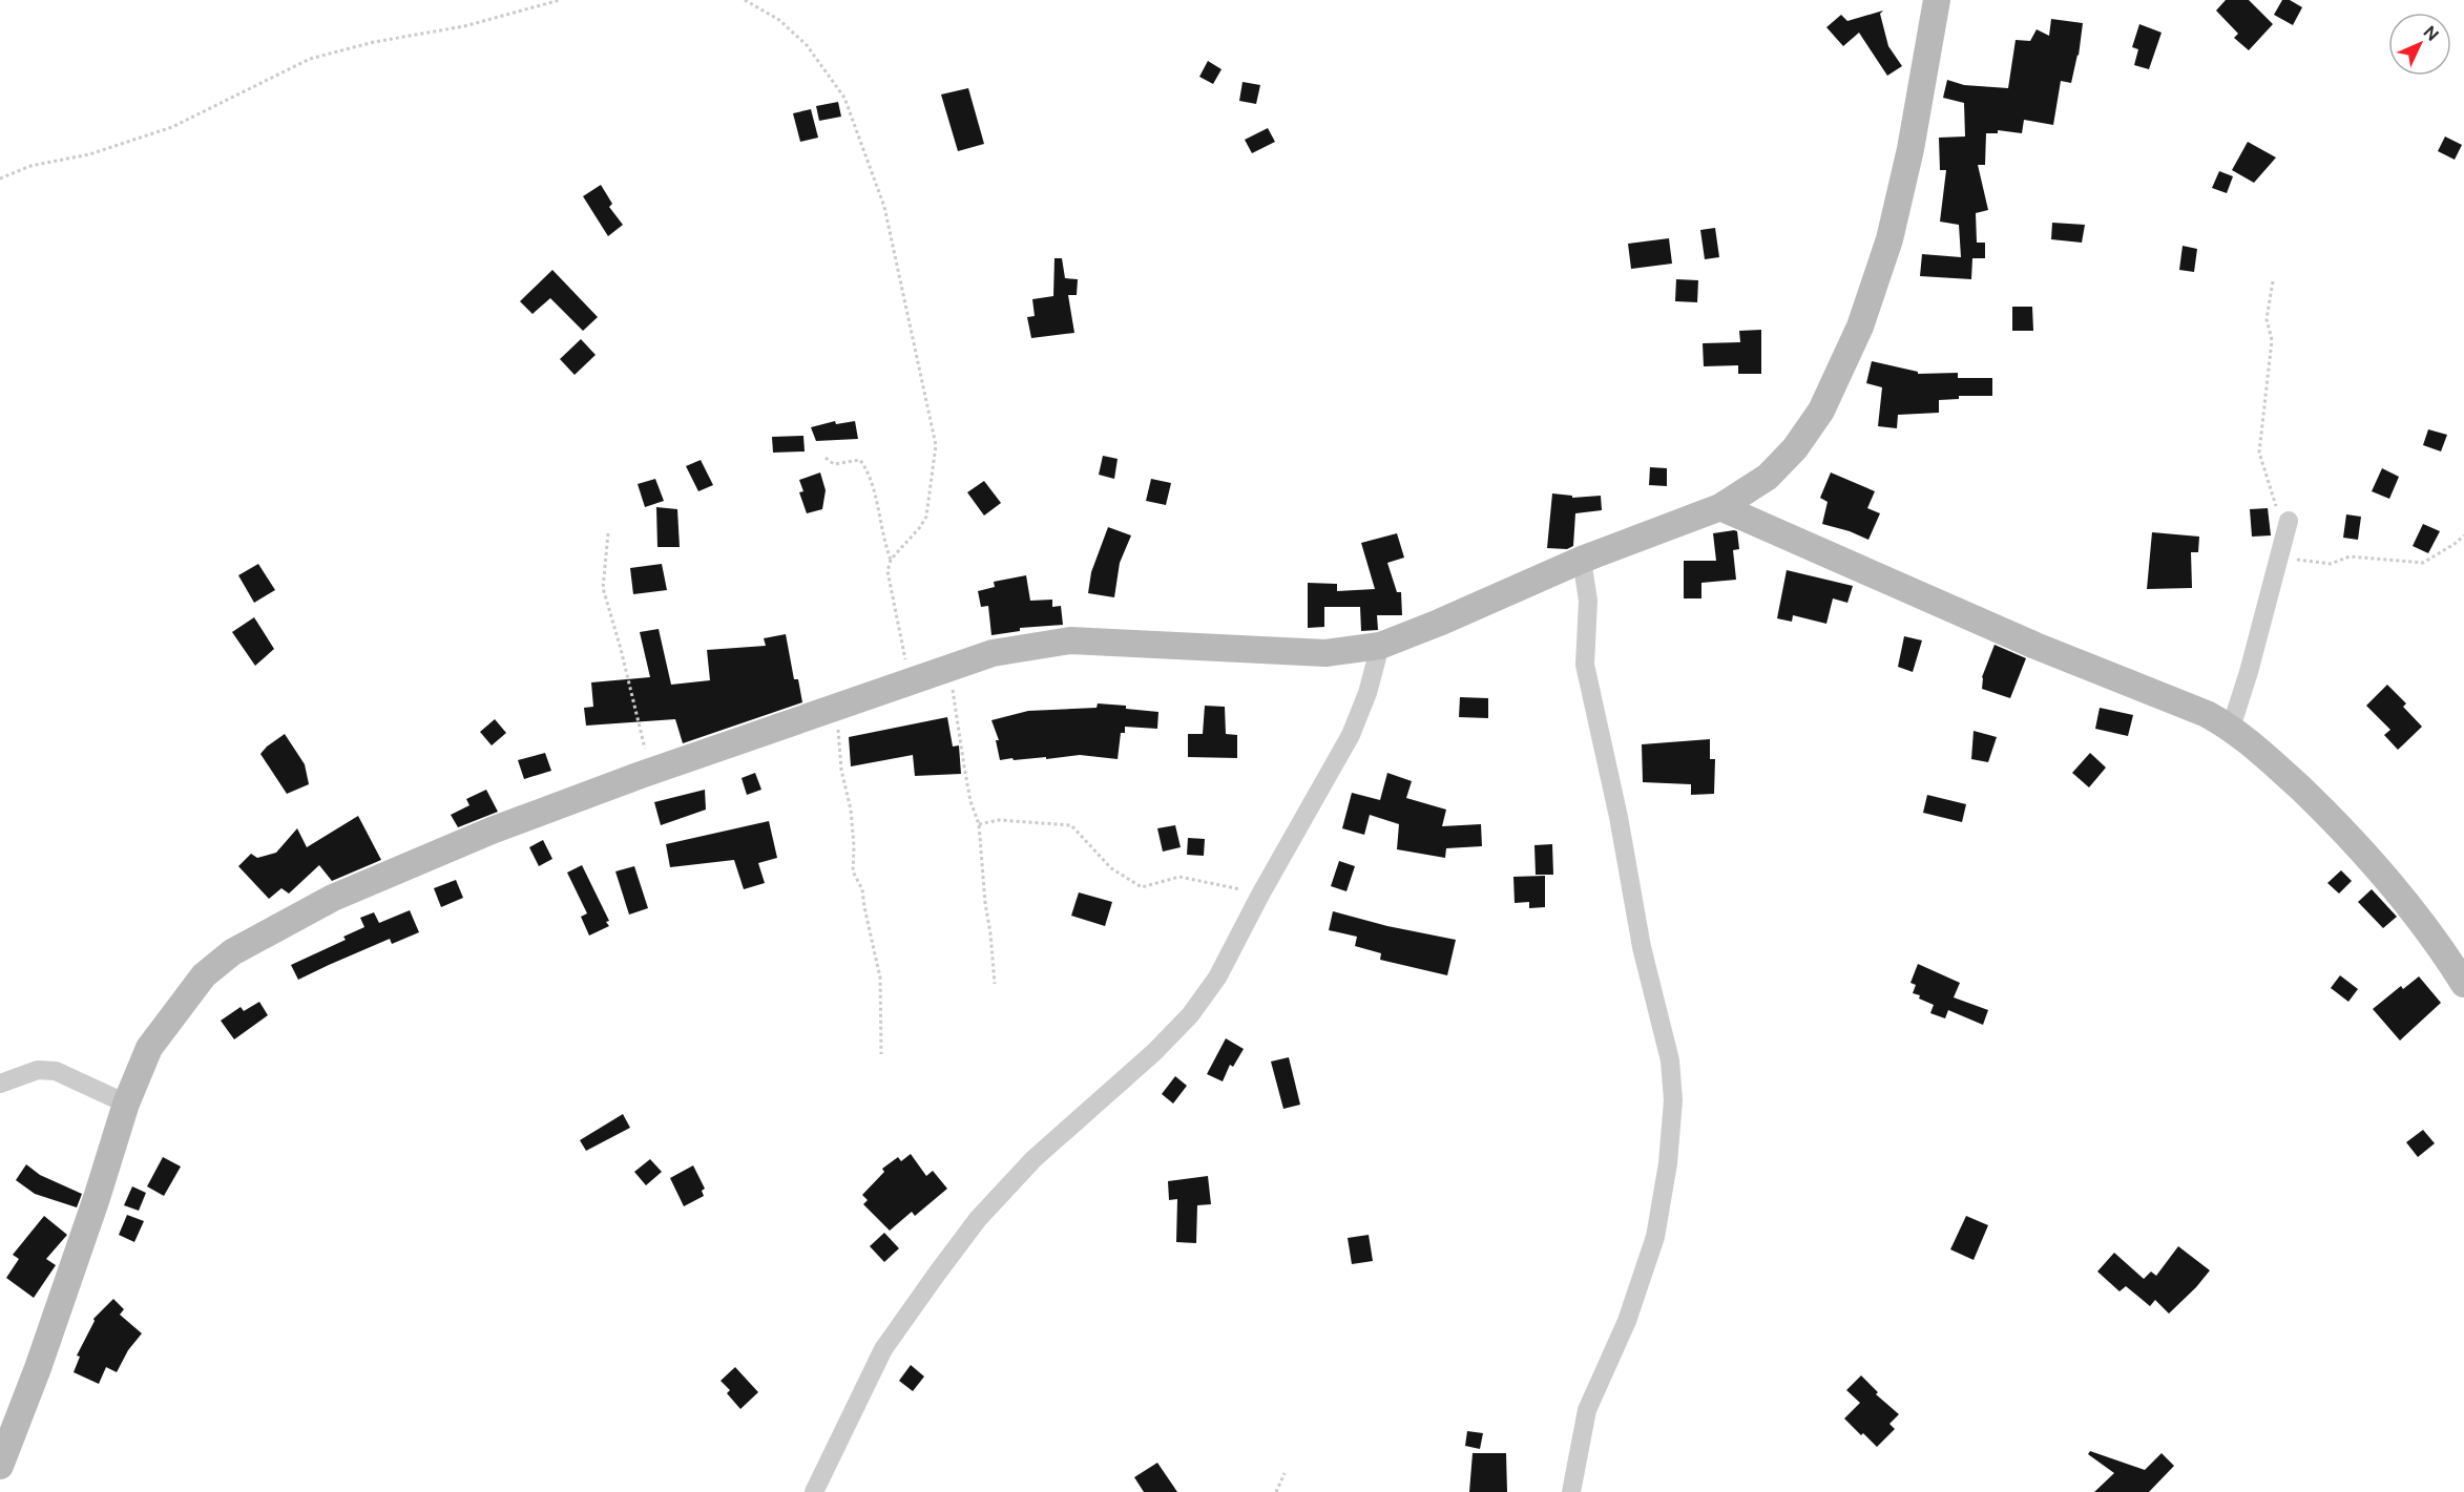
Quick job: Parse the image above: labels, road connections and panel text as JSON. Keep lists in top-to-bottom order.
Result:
{
  "north": "top right"
}
